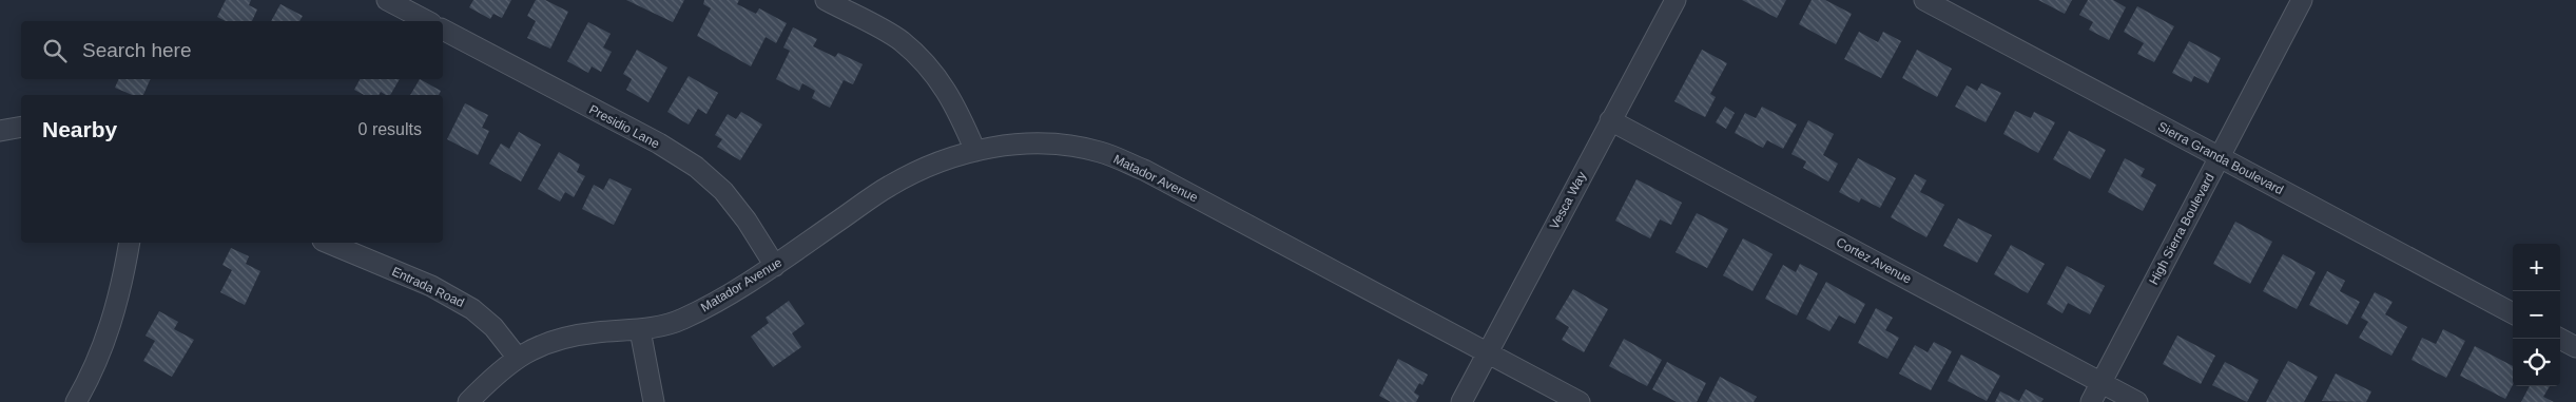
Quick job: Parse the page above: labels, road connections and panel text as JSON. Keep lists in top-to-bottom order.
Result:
{
  "streets": {
    "street": [
      "Presidio Lane",
      "Sierra Granda Boulevard",
      "Matador Avenue",
      "Vesca Way",
      "High Sierra Boulevard",
      "Cortez Avenue",
      "Entrada Road"
    ]
  },
  "crossings": [
    ["Presidio Lane", "Matador Avenue"],
    ["Sierra Granda Boulevard", "High Sierra Boulevard"],
    ["Matador Avenue", "Vesca Way"],
    ["Matador Avenue", "Entrada Road"],
    ["Vesca Way", "Cortez Avenue"],
    ["High Sierra Boulevard", "Cortez Avenue"]
  ],
  "page": {
    "search": "Search here",
    "heading": ["Nearby", "0 results"],
    "map_buttons": ["+", "−"]
  }
}
